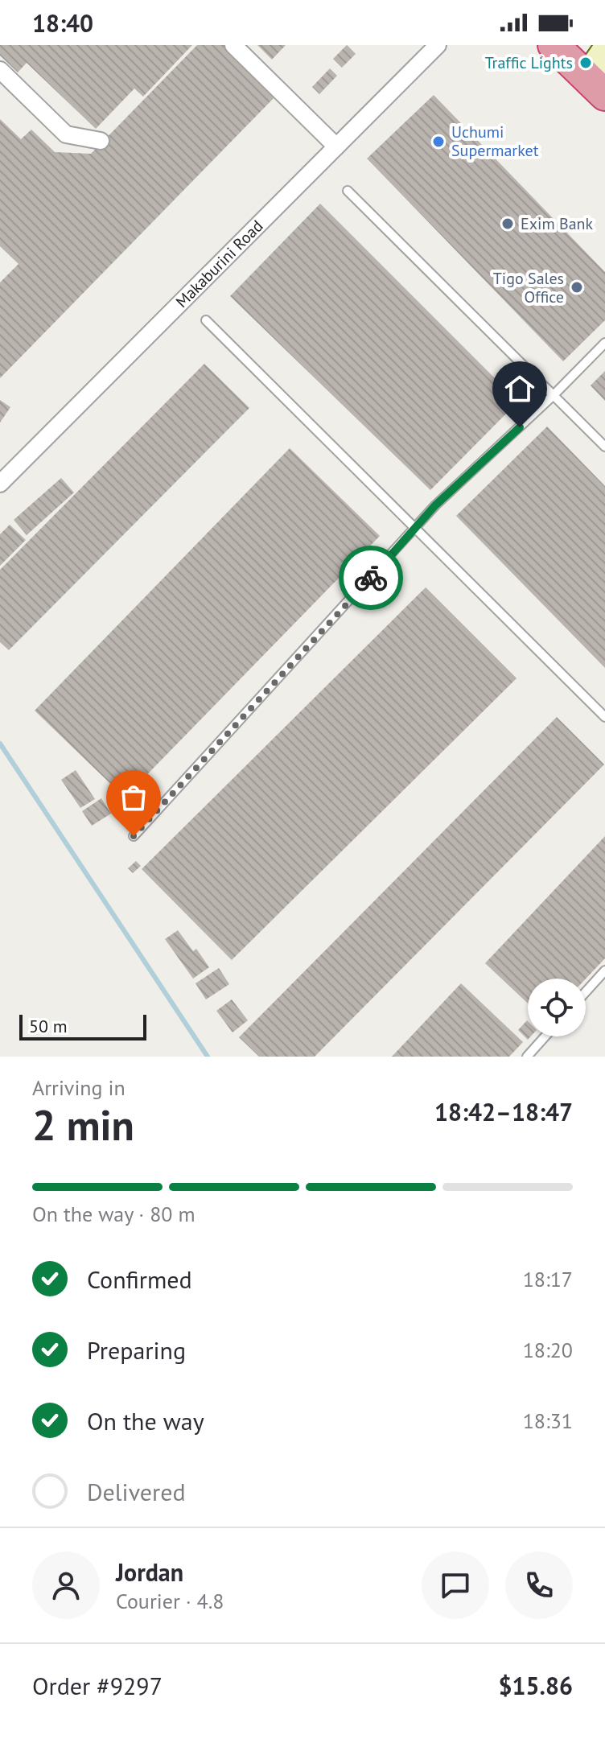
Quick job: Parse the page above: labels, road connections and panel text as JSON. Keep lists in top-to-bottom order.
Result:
{
  "streets": {
    "street": ["Makaburini Road"]
  },
  "places": [
    "Traffic Lights",
    "Uchumi Supermarket",
    "Exim Bank",
    "Tigo Sales Office"
  ],
  "scale_bar": "50 m",
  "page": {
    "status": "18:40",
    "scale": "50 m",
    "heading": ["2 min", "Arriving in", "18:42–18:47"],
    "panel": [
      "Jordan",
      "Courier · 4.8",
      "Order #9297",
      "$15.86"
    ],
    "bar": "On the way · 80 m",
    "list": [
      ["Confirmed", "18:17"],
      ["Preparing", "18:20"],
      ["On the way", "18:31"],
      "Delivered"
    ]
  }
}
